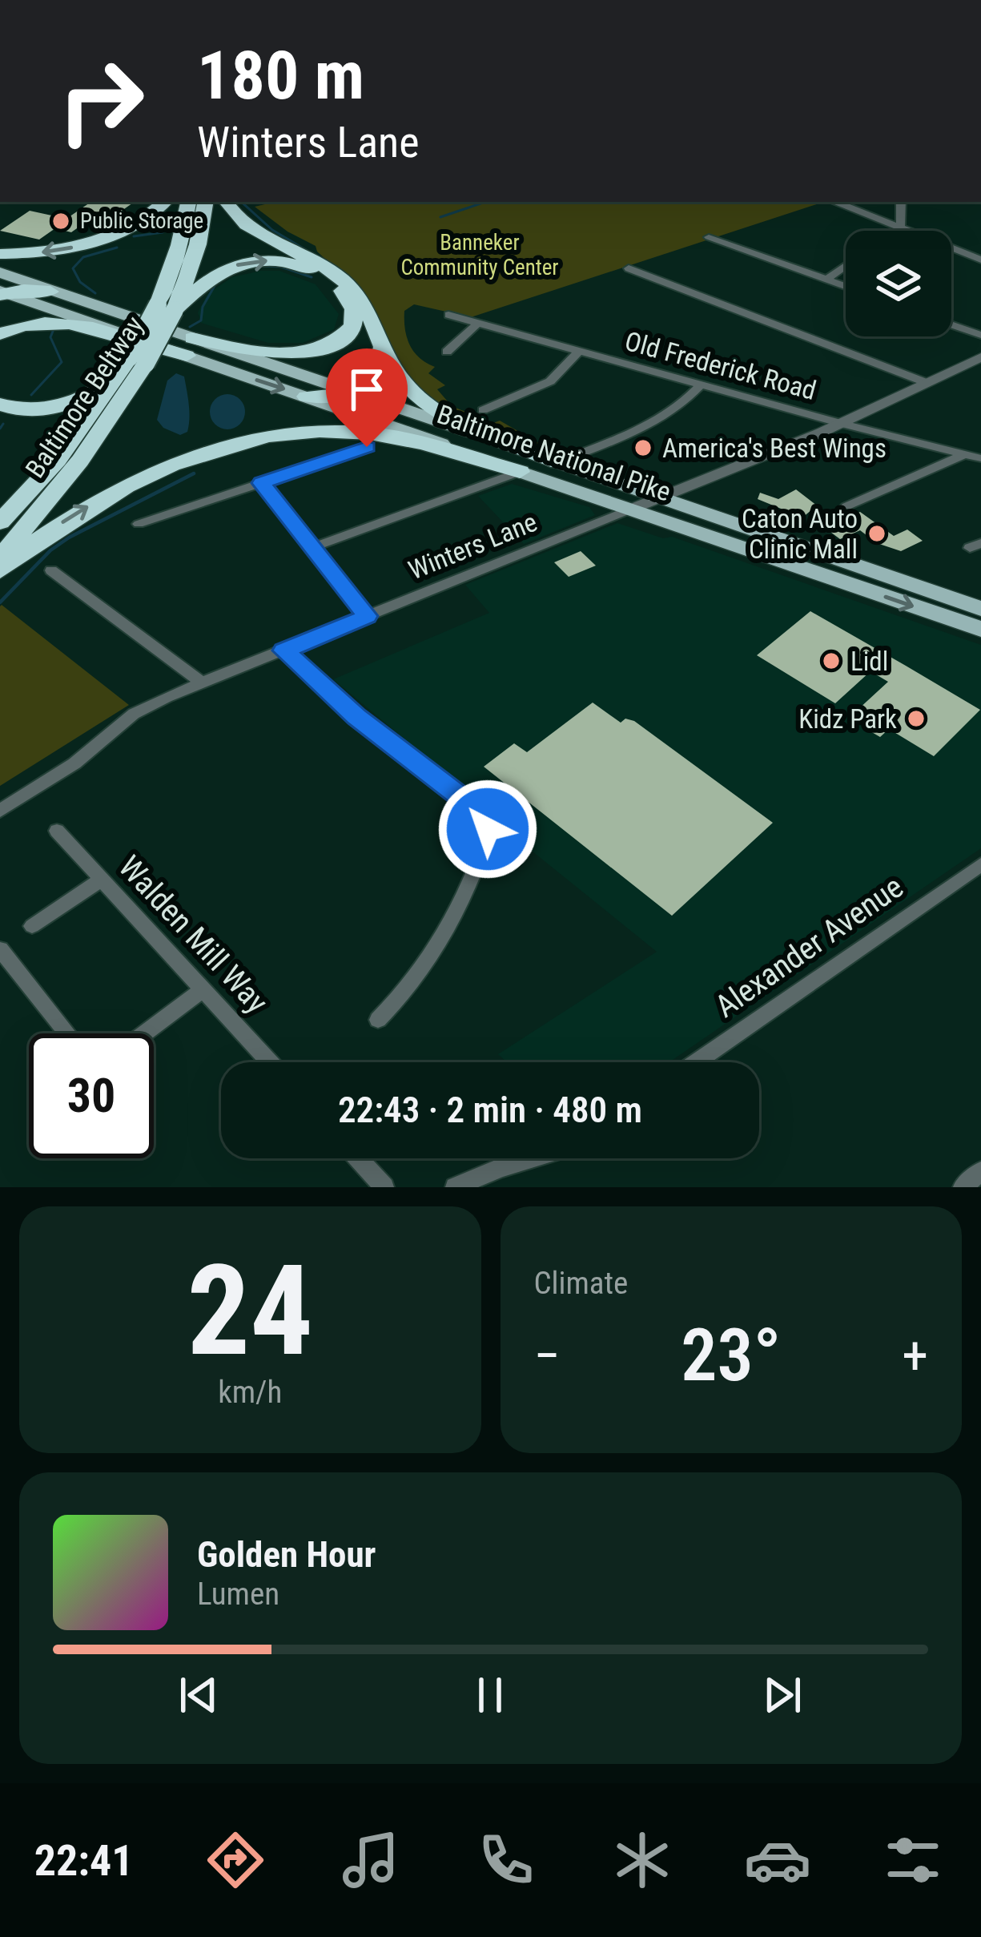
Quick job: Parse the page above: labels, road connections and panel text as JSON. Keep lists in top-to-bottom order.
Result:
{
  "streets": {
    "highway": ["Baltimore Beltway"],
    "main road": ["Baltimore National Pike"],
    "street": [
      "Old Frederick Road",
      "Winters Lane",
      "Walden Mill Way",
      "Alexander Avenue"
    ]
  },
  "crossings": [
    ["Old Frederick Road", "Winters Lane"],
    ["Baltimore National Pike", "Winters Lane"]
  ],
  "parks": ["Banneker Community Center"],
  "places": [
    "Public Storage",
    "America's Best Wings",
    "Caton Auto Clinic Mall",
    "Lidl",
    "Kidz Park"
  ],
  "page": {
    "turn": ["180 m", "Winters Lane"],
    "limit": "30",
    "trip": "22:43 · 2 min · 480 m",
    "tile": [
      ["24", "km/h"],
      "Climate"
    ],
    "heat": ["−", "23°", "+"],
    "song": ["Golden Hour", "Lumen"],
    "tabs": "22:41"
  }
}
